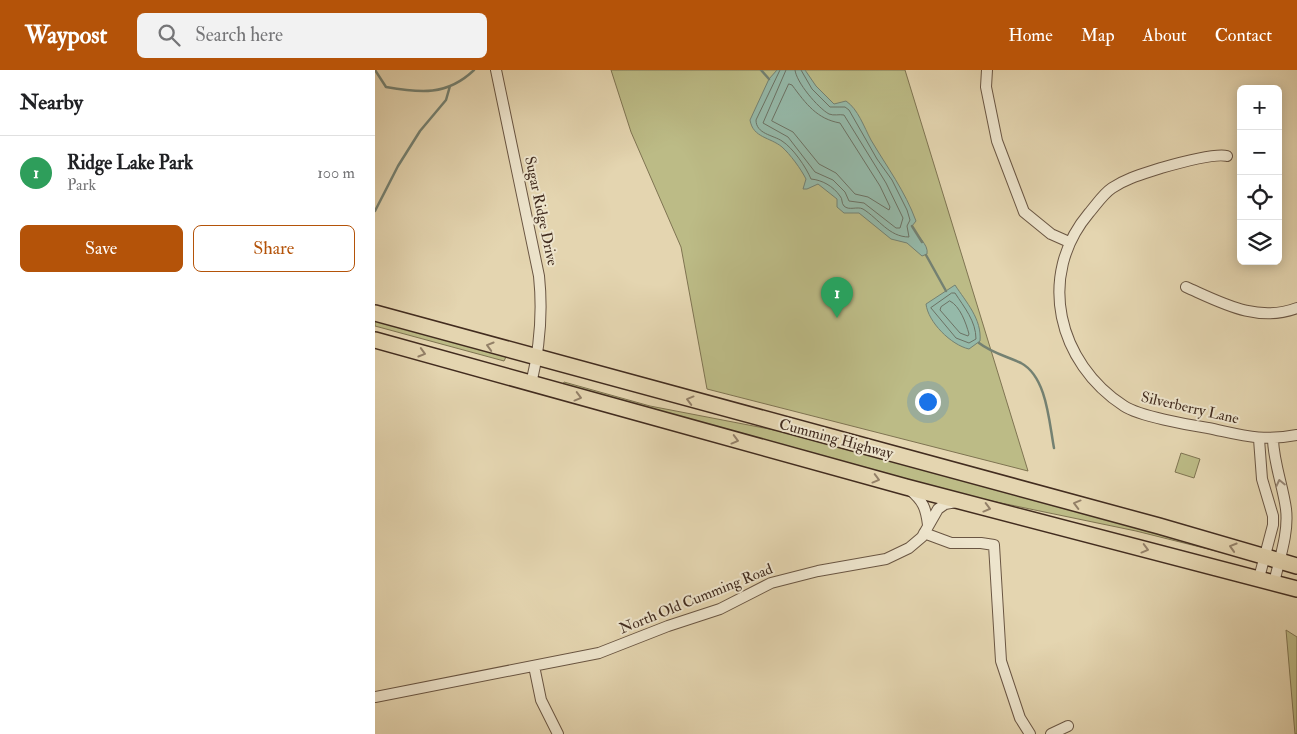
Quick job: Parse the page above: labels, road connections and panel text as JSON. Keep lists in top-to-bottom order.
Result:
{
  "streets": {
    "highway": ["Cumming Highway"],
    "street": ["Sugar Ridge Drive", "Silverberry Lane", "North Old Cumming Road"]
  },
  "crossings": [
    ["Sugar Ridge Drive", "Cumming Highway"],
    ["Cumming Highway", "North Old Cumming Road"]
  ],
  "page": {
    "header": "Waypost",
    "search": "Search here",
    "nav": [
      "Home",
      "Map",
      "About",
      "Contact"
    ],
    "heading": "Nearby",
    "map_buttons": ["+", "−"],
    "list": [
      {
        "mark": "1",
        "name": "Ridge Lake Park",
        "note": "Park",
        "value": "100 m"
      }
    ],
    "buttons": ["Save", "Share"],
    "pins": "1"
  }
}
